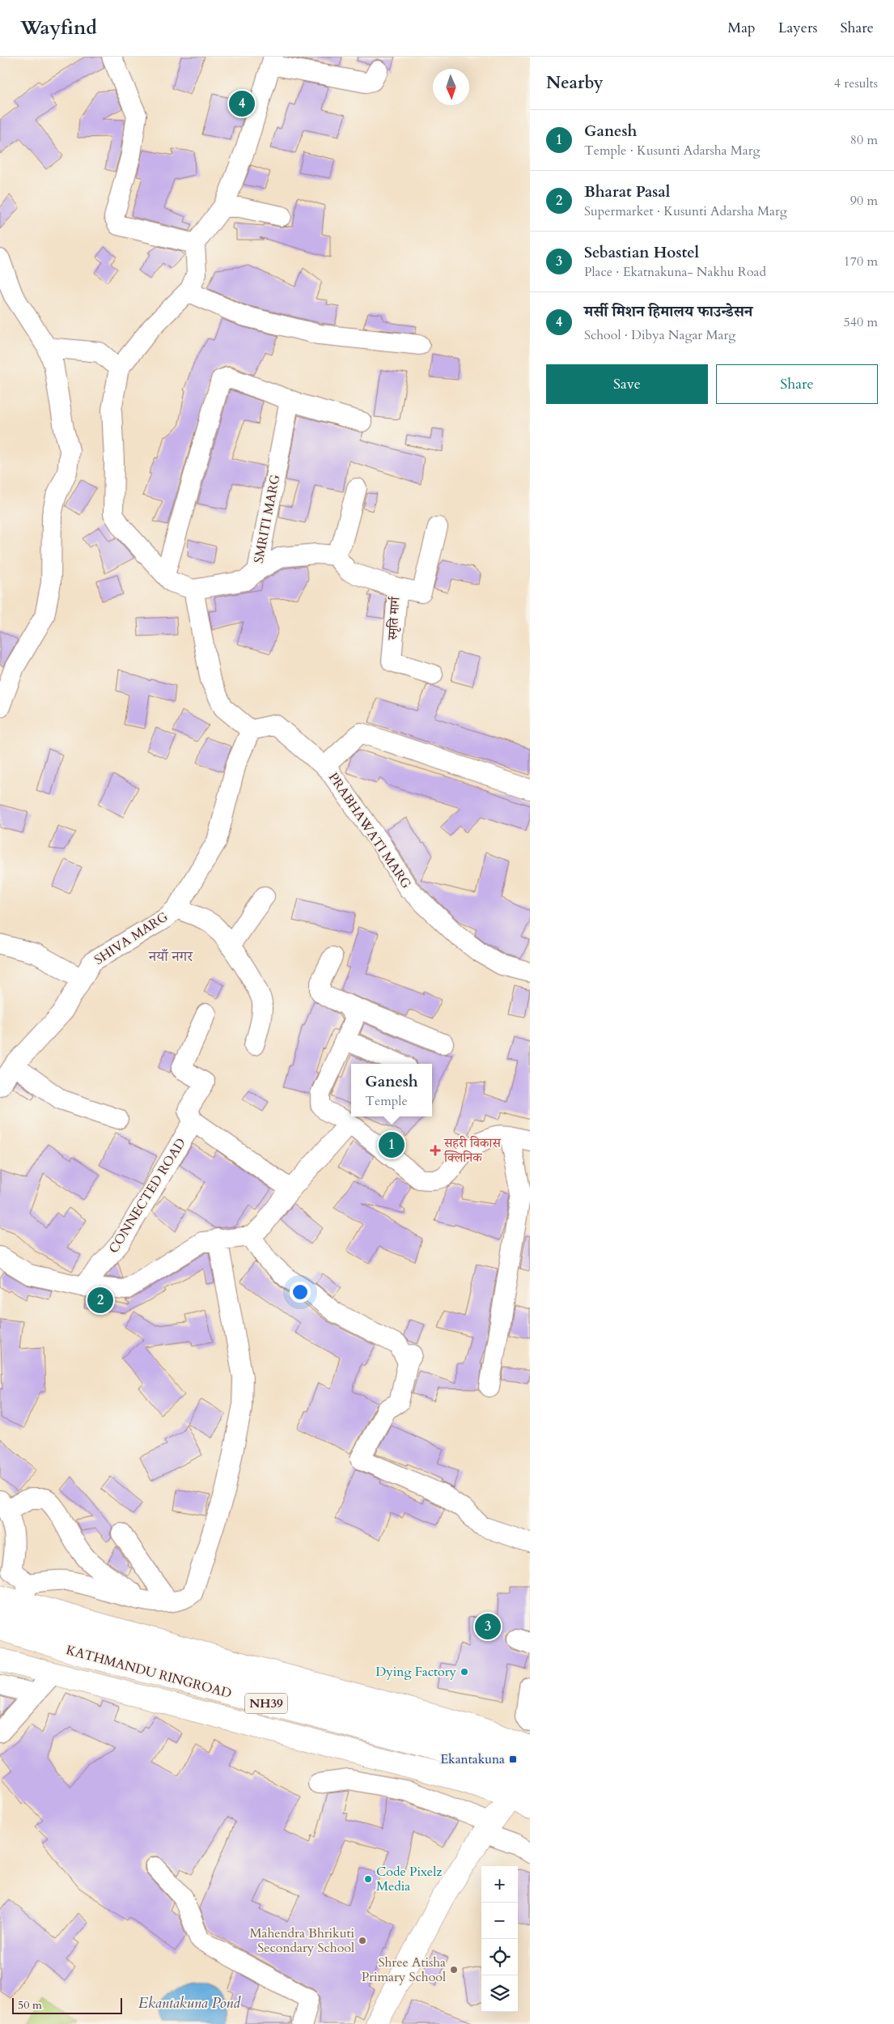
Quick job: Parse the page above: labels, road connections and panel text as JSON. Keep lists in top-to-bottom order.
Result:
{
  "streets": {
    "main road": ["KATHMANDU RINGROAD", "NH39"],
    "street": [
      "SMRITI MARG",
      "स्मृति मार्ग",
      "PRABHAWATI MARG",
      "SHIVA MARG",
      "CONNECTED ROAD"
    ]
  },
  "crossings": [
    ["PRABHAWATI MARG", "SHIVA MARG"]
  ],
  "districts": ["नयाँ नगर"],
  "water": ["Ekantakuna Pond"],
  "places": {
    "health": ["सहरी विकास क्लिनिक"],
    "other": [
      "Dying Factory",
      "Code Pixelz Media",
      "Mahendra Bhrikuti Secondary School",
      "Shree Atisha Primary School"
    ],
    "transit": ["Ekantakuna"]
  },
  "scale_bar": "50 m",
  "north": "bottom",
  "page": {
    "header": "Wayfind",
    "nav": ["Map", "Layers", "Share"],
    "heading": ["Nearby", "4 results"],
    "pins": [
      "4",
      "1",
      "2",
      "3"
    ],
    "list": [
      {
        "mark": "1",
        "name": "Ganesh",
        "note": "Temple · Kusunti Adarsha Marg",
        "value": "80 m"
      },
      {
        "mark": "2",
        "name": "Bharat Pasal",
        "note": "Supermarket · Kusunti Adarsha Marg",
        "value": "90 m"
      },
      {
        "mark": "3",
        "name": "Sebastian Hostel",
        "note": "Place · Ekatnakuna- Nakhu Road",
        "value": "170 m"
      },
      {
        "mark": "4",
        "name": "मर्सी मिशन हिमालय फाउन्डेसन",
        "note": "School · Dibya Nagar Marg",
        "value": "540 m"
      }
    ],
    "buttons": ["Save", "Share"],
    "popup": ["Ganesh", "Temple"],
    "map_buttons": ["+", "−"],
    "scale": "50 m"
  }
}
